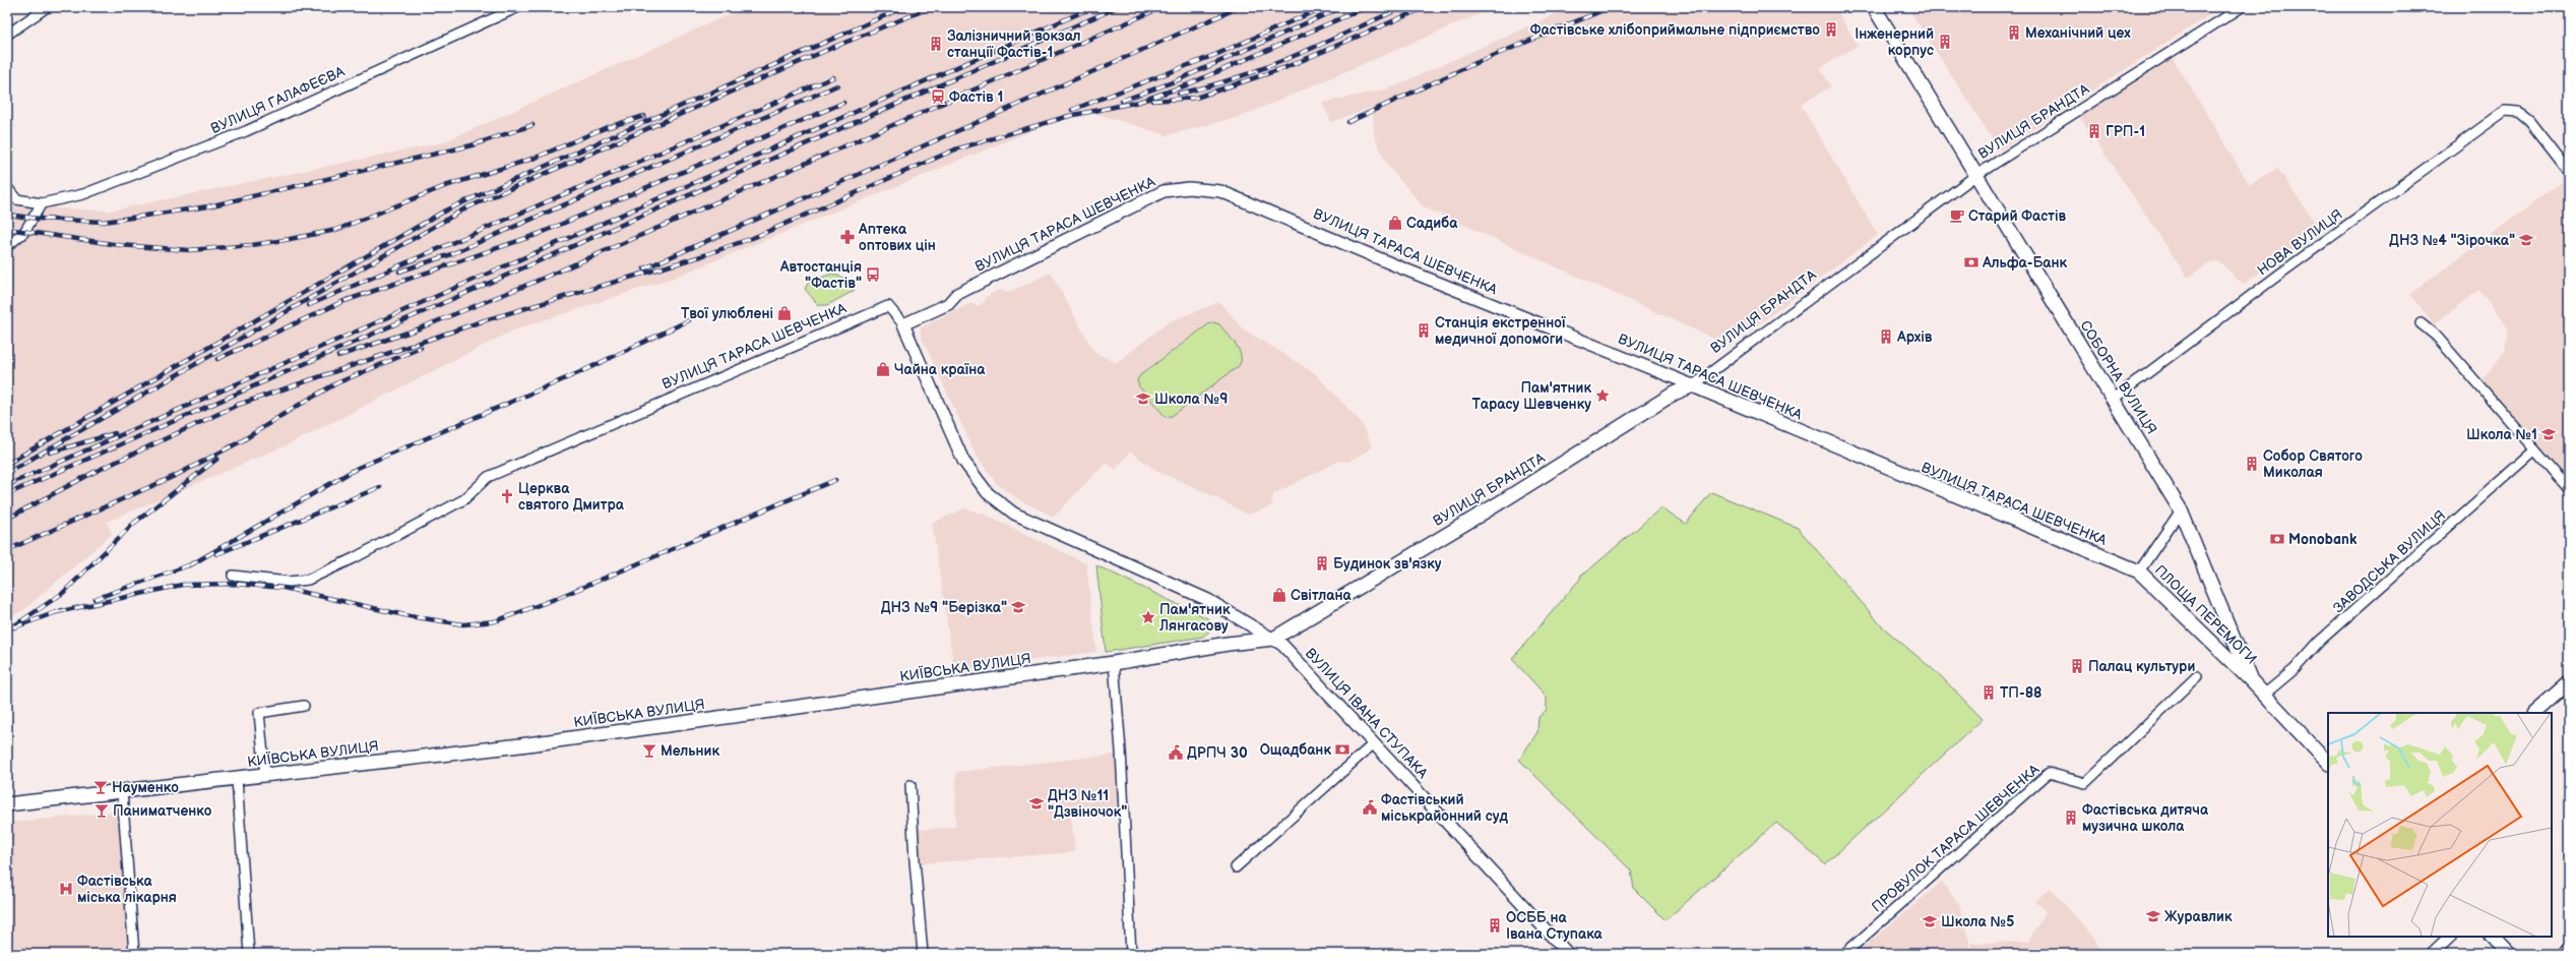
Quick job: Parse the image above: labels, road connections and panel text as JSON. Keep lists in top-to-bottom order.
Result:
{
  "streets": {
    "main road": [
      "ВУЛИЦЯ БРАНДТА",
      "ВУЛИЦЯ ТАРАСА ШЕВЧЕНКА",
      "СОБОРНА ВУЛИЦЯ",
      "ПЛОЩА ПЕРЕМОГИ",
      "КИЇВСЬКА ВУЛИЦЯ"
    ],
    "street": [
      "ВУЛИЦЯ ГАЛАФЕЄВА",
      "НОВА ВУЛИЦЯ",
      "ЗАВОДСЬКА ВУЛИЦЯ",
      "ВУЛИЦЯ ІВАНА СТУПАКА",
      "ПРОВУЛОК ТАРАСА ШЕВЧЕНКА"
    ]
  },
  "crossings": [
    ["ВУЛИЦЯ БРАНДТА", "ВУЛИЦЯ ТАРАСА ШЕВЧЕНКА"],
    ["ВУЛИЦЯ БРАНДТА", "СОБОРНА ВУЛИЦЯ"],
    ["ВУЛИЦЯ БРАНДТА", "КИЇВСЬКА ВУЛИЦЯ"],
    ["ВУЛИЦЯ БРАНДТА", "ВУЛИЦЯ ІВАНА СТУПАКА"],
    ["ВУЛИЦЯ ТАРАСА ШЕВЧЕНКА", "ПЛОЩА ПЕРЕМОГИ"],
    ["ВУЛИЦЯ ТАРАСА ШЕВЧЕНКА", "ВУЛИЦЯ ІВАНА СТУПАКА"],
    ["НОВА ВУЛИЦЯ", "СОБОРНА ВУЛИЦЯ"],
    ["СОБОРНА ВУЛИЦЯ", "ЗАВОДСЬКА ВУЛИЦЯ"],
    ["СОБОРНА ВУЛИЦЯ", "ПЛОЩА ПЕРЕМОГИ"],
    ["КИЇВСЬКА ВУЛИЦЯ", "ВУЛИЦЯ ІВАНА СТУПАКА"]
  ],
  "places": {
    "building": [
      "Фастівське хлібоприймальне підприємство",
      "Механічний цех",
      "Інженерний корпус",
      "Залізничний вокзал станції Фастів-1",
      "ГРП-1",
      "Станція екстренної медичної допомоги",
      "Архів",
      "Собор Святого Миколая",
      "Будинок зв'язку",
      "Палац культури",
      "ТП-88",
      "Фастівська дитяча музична школа",
      "ОСББ на Івана Ступака"
    ],
    "station": ["Фастів 1"],
    "cafe": ["Старий Фастів"],
    "shop": [
      "Садиба",
      "Твої улюблені",
      "Чайна країна",
      "Світлана"
    ],
    "pharmacy": ["Аптека оптових цін"],
    "school or university": [
      "ДНЗ №4 \"Зірочка\"",
      "Школа №9",
      "Школа №1",
      "ДНЗ №9 \"Берізка\"",
      "ДНЗ №11 \"Дзвіночок\"",
      "Журавлик",
      "Школа №5"
    ],
    "bank": ["Альфа-Банк", "Monobank", "Ощадбанк"],
    "bus stop": ["Автостанція \"Фастів\""],
    "place": ["Пам'ятник Тарасу Шевченку", "Пам'ятник Лянгасову"],
    "church": ["Церква святого Дмитра"],
    "bar": ["Мельник", "Науменко", "Паниматченко"],
    "public building": ["ДРПЧ 30", "Фастівський міськрайонний суд"],
    "hospital": ["Фастівська міська лікарня"]
  }
}
